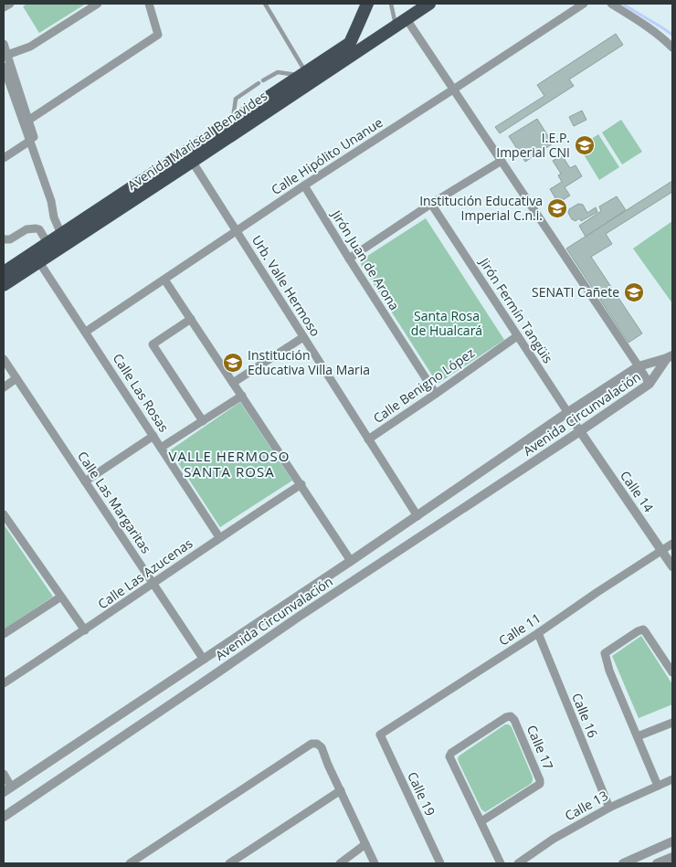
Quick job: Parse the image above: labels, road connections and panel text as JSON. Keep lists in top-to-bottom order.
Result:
{
  "streets": {
    "highway": ["Avenida Mariscal Benavides"],
    "street": [
      "Calle Hipólito Unanue",
      "Jirón Juan de Arona",
      "Urb. Valle Hermoso",
      "Jirón Fermín Tangüis",
      "Calle Benigno López",
      "Calle Las Rosas",
      "Avenida Circunvalación",
      "Calle 14",
      "Calle Las Margaritas",
      "Calle Las Azucenas",
      "Calle 11",
      "Calle 16",
      "Calle 17",
      "Calle 19",
      "Calle 13"
    ]
  },
  "crossings": [
    ["Avenida Mariscal Benavides", "Urb. Valle Hermoso"],
    ["Avenida Mariscal Benavides", "Calle Las Rosas"],
    ["Calle Hipólito Unanue", "Jirón Juan de Arona"],
    ["Calle Hipólito Unanue", "Urb. Valle Hermoso"],
    ["Calle Hipólito Unanue", "Calle Las Rosas"],
    ["Jirón Juan de Arona", "Calle Benigno López"],
    ["Urb. Valle Hermoso", "Calle Benigno López"],
    ["Urb. Valle Hermoso", "Avenida Circunvalación"],
    ["Jirón Fermín Tangüis", "Calle Benigno López"],
    ["Jirón Fermín Tangüis", "Avenida Circunvalación"],
    ["Jirón Fermín Tangüis", "Calle 14"],
    ["Calle Las Rosas", "Calle Las Azucenas"],
    ["Avenida Circunvalación", "Calle 14"],
    ["Avenida Circunvalación", "Calle Las Margaritas"],
    ["Calle 14", "Calle 11"],
    ["Calle Las Margaritas", "Calle Las Azucenas"],
    ["Calle 11", "Calle 16"],
    ["Calle 11", "Calle 19"],
    ["Calle 16", "Calle 13"]
  ],
  "districts": ["VALLE HERMOSO SANTA ROSA"],
  "parks": ["Santa Rosa de Hualcará"],
  "places": {
    "school or university": [
      "I.E.P. Imperial CNI",
      "Institución Educativa Imperial C.n.i.",
      "SENATI Cañete",
      "Institución Educativa Villa Maria"
    ]
  }
}
